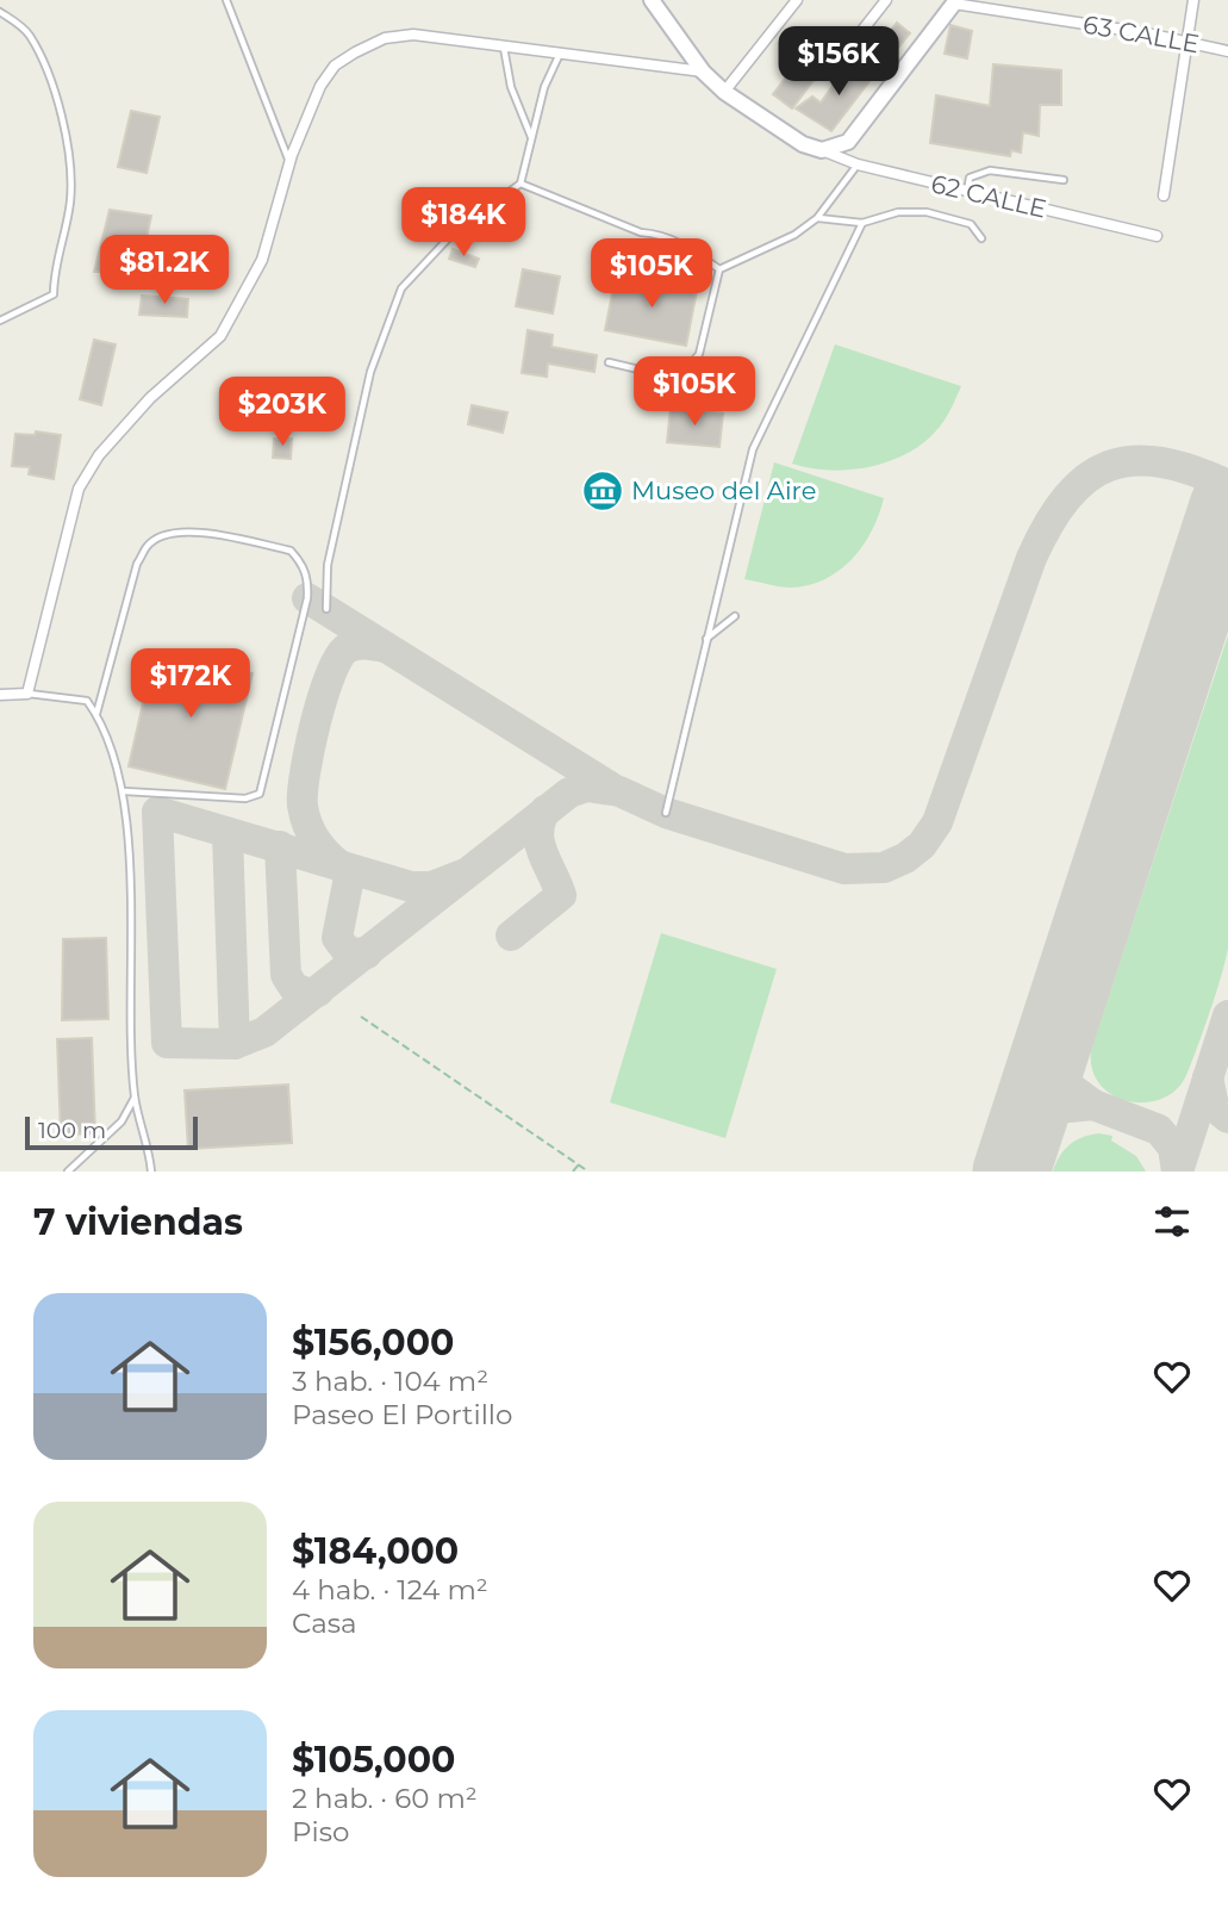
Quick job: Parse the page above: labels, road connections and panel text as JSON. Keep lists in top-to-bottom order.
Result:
{
  "streets": {
    "street": ["63 CALLE", "62 CALLE"]
  },
  "places": {
    "museum": ["Museo del Aire"]
  },
  "scale_bar": "100 m",
  "page": {
    "price": [
      "$156K",
      "$184K",
      "$81.2K",
      "$105K",
      "$105K",
      "$203K",
      "$172K"
    ],
    "scale": "100 m",
    "heading": "7 viviendas",
    "list": [
      {
        "name": "$156,000",
        "note": "3 hab. · 104 m² · Paseo El Portillo"
      },
      {
        "name": "$184,000",
        "note": "4 hab. · 124 m² · Casa"
      },
      {
        "name": "$105,000",
        "note": "2 hab. · 60 m² · Piso"
      }
    ]
  }
}
